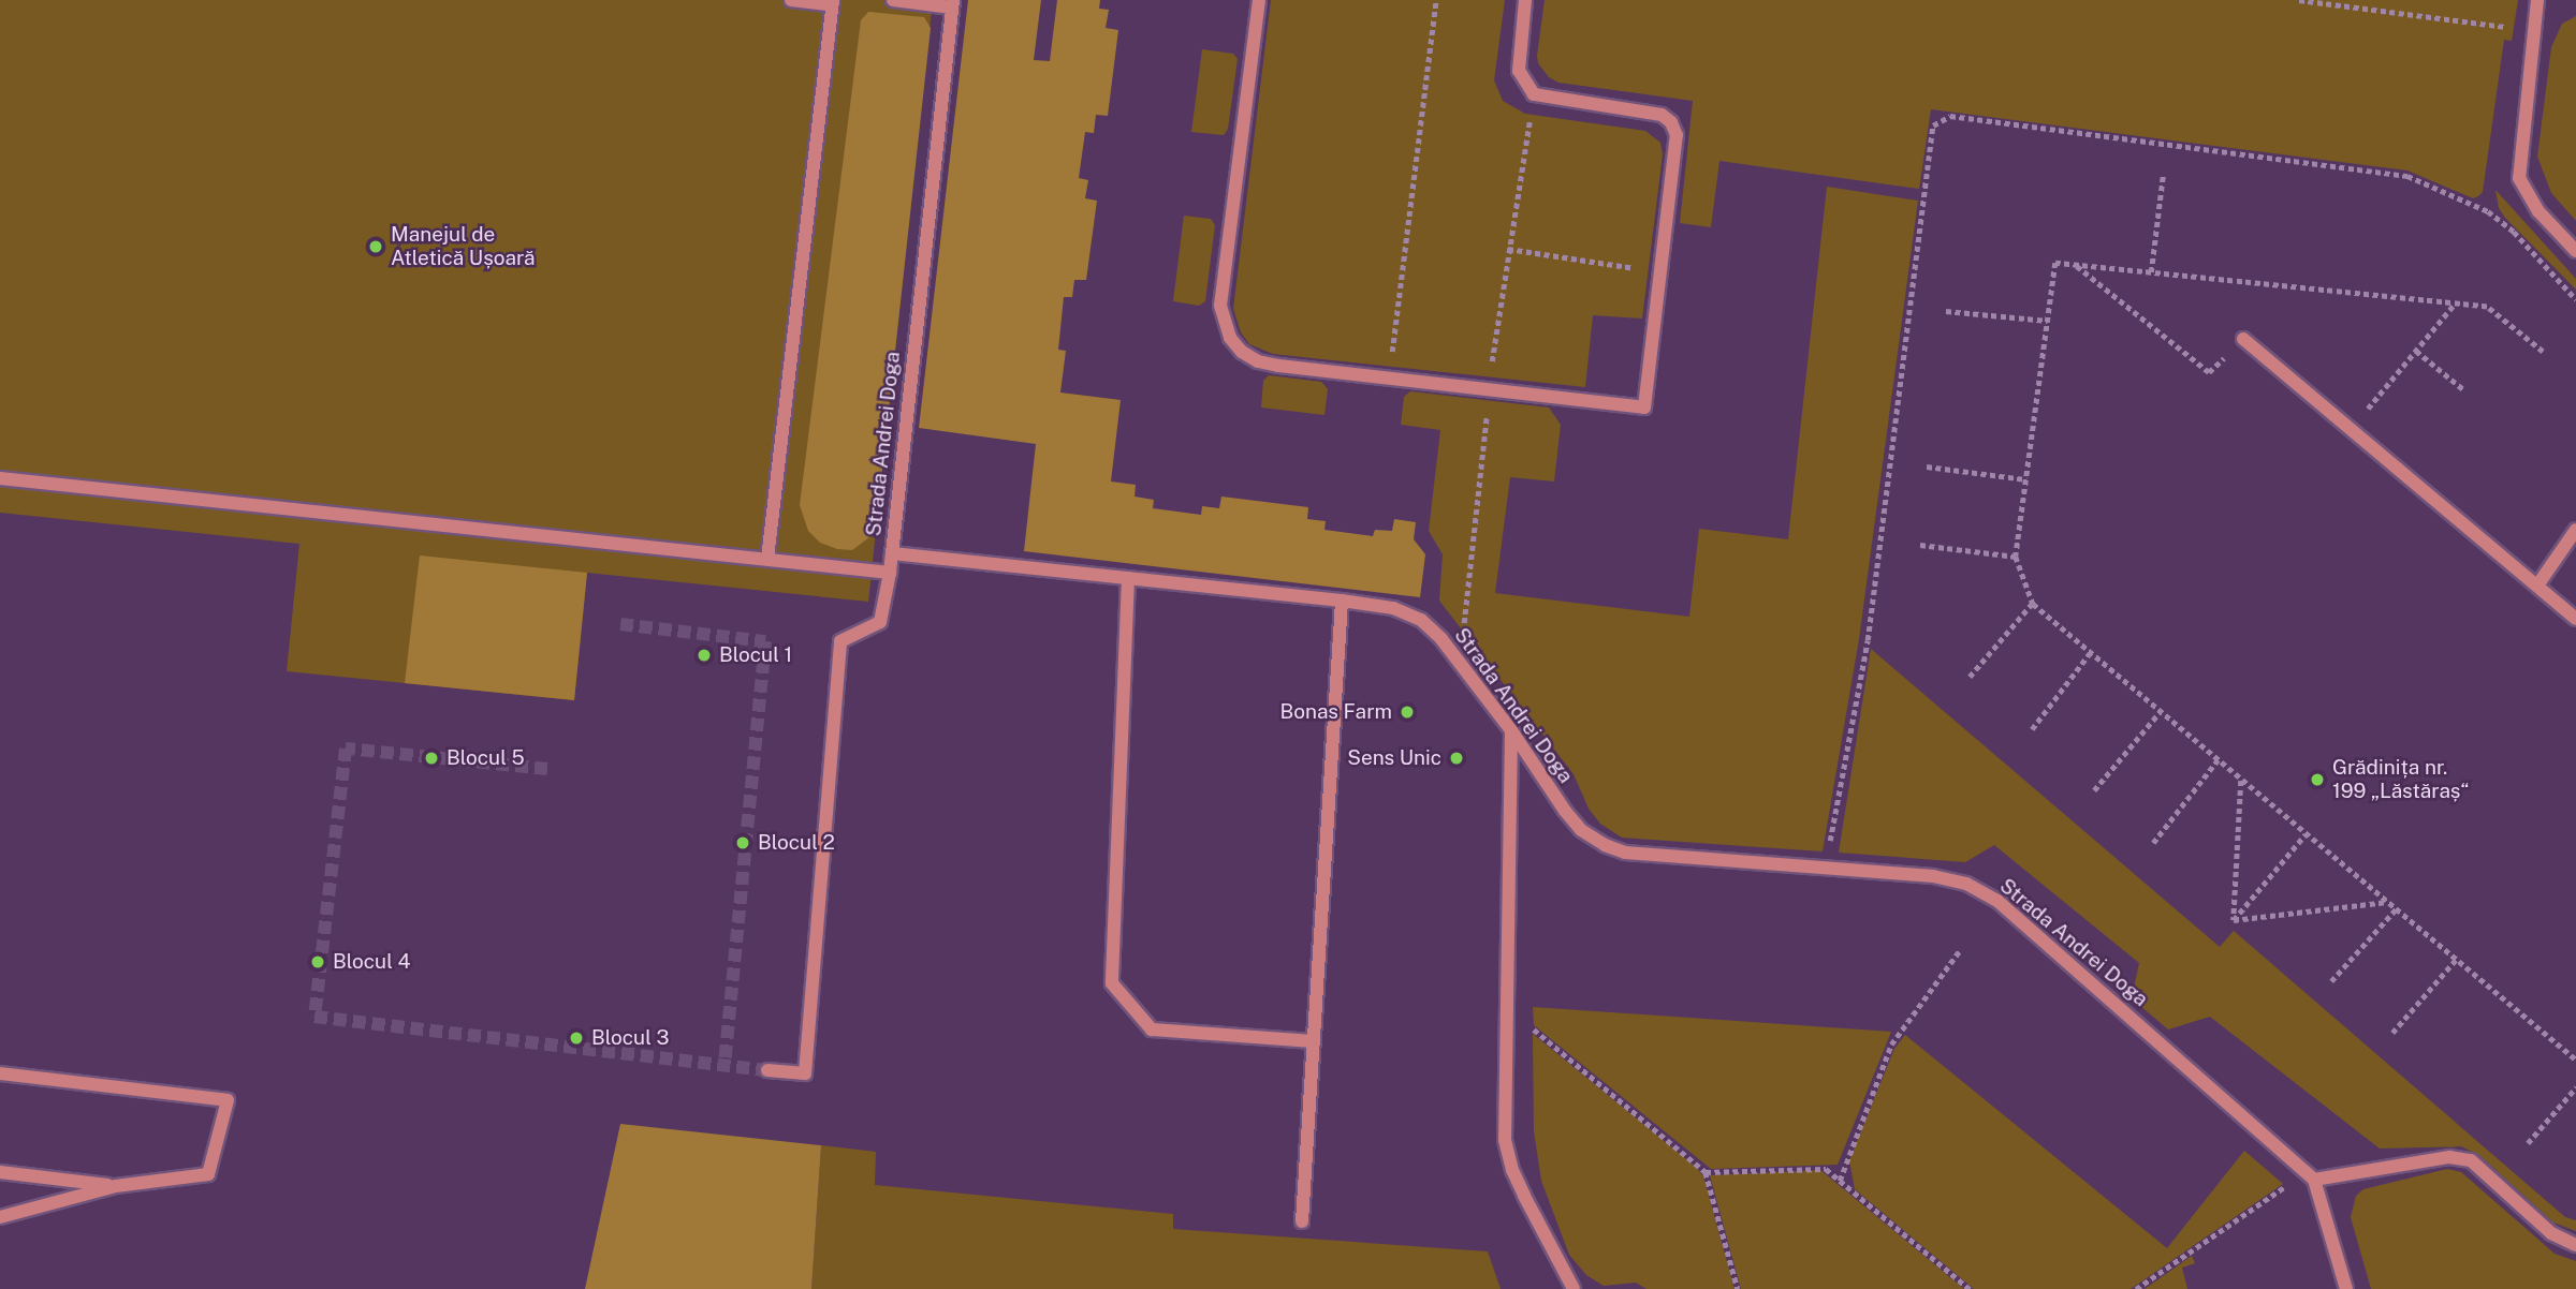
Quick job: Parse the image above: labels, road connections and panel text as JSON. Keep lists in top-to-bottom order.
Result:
{
  "streets": {
    "street": ["Strada Andrei Doga"]
  },
  "places": [
    "Manejul de Atletică Ușoară",
    "Blocul 1",
    "Bonas Farm",
    "Blocul 5",
    "Sens Unic",
    "Grădinița nr. 199 „Lăstăraș“",
    "Blocul 2",
    "Blocul 4",
    "Blocul 3"
  ]
}
